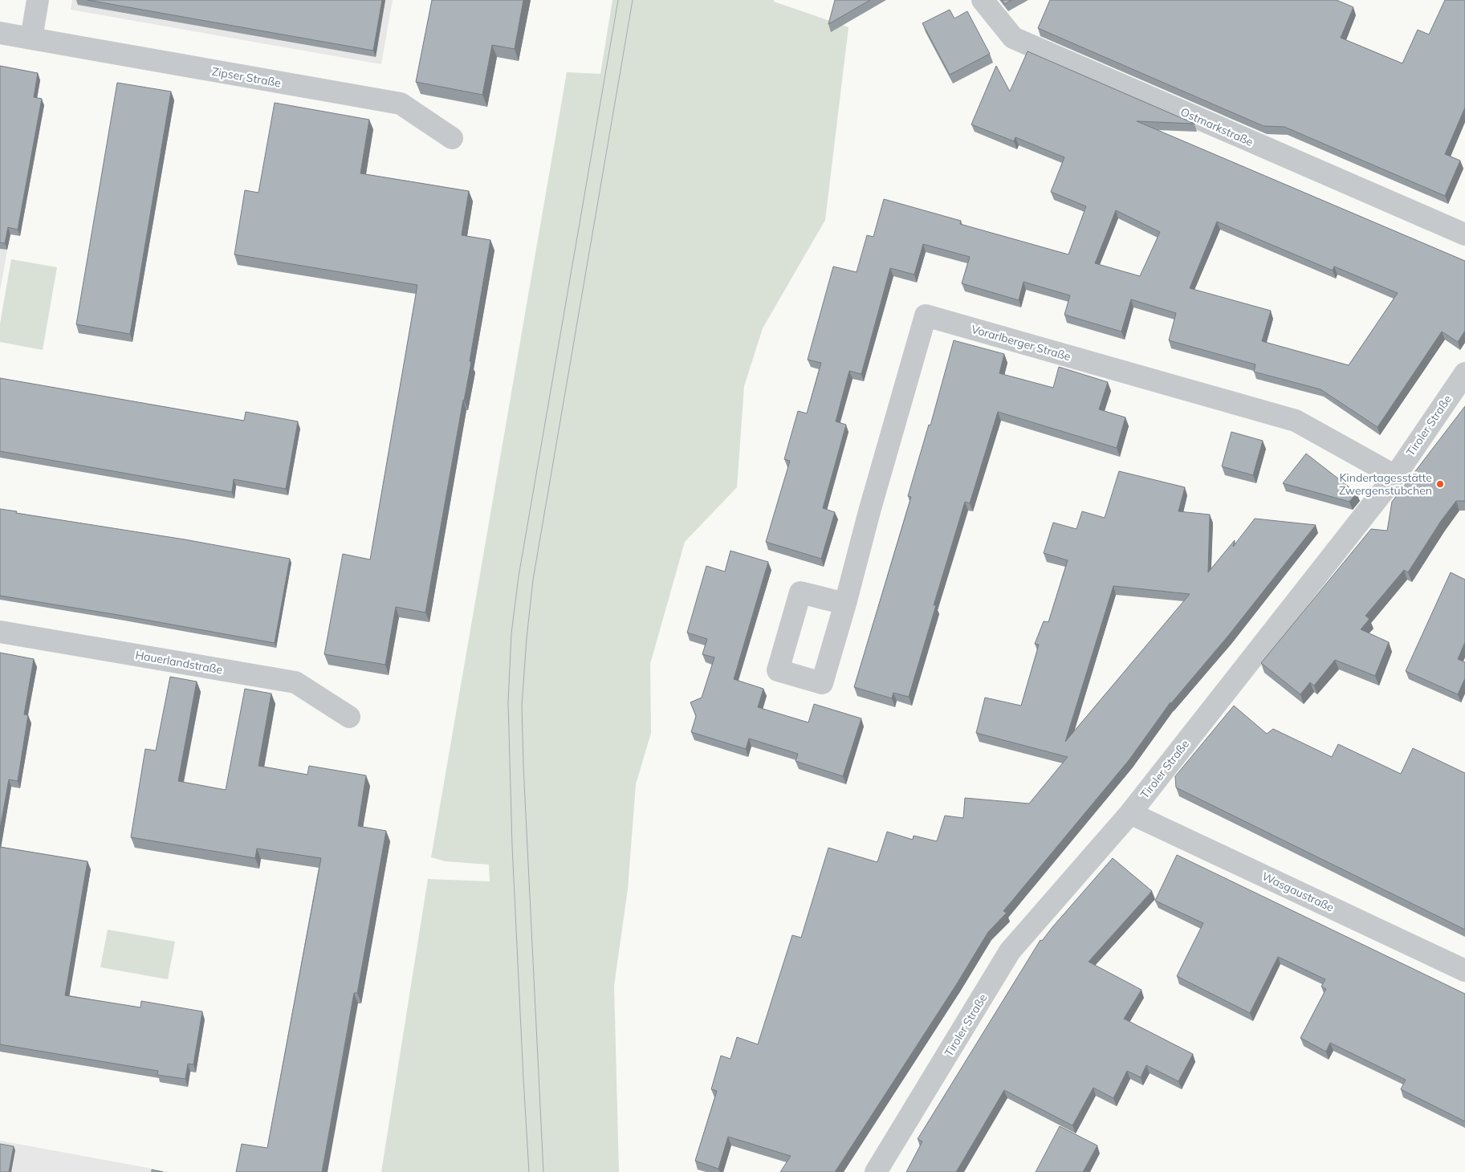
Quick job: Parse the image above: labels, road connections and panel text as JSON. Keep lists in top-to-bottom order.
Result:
{
  "streets": {
    "street": [
      "Zipser Straße",
      "Ostmarkstraße",
      "Vorarlberger Straße",
      "Tiroler Straße",
      "Hauerlandstraße",
      "Wasgaustraße"
    ]
  },
  "crossings": [
    ["Vorarlberger Straße", "Tiroler Straße"],
    ["Tiroler Straße", "Wasgaustraße"]
  ],
  "places": ["Kindertagesstätte Zwergenstübchen"]
}
